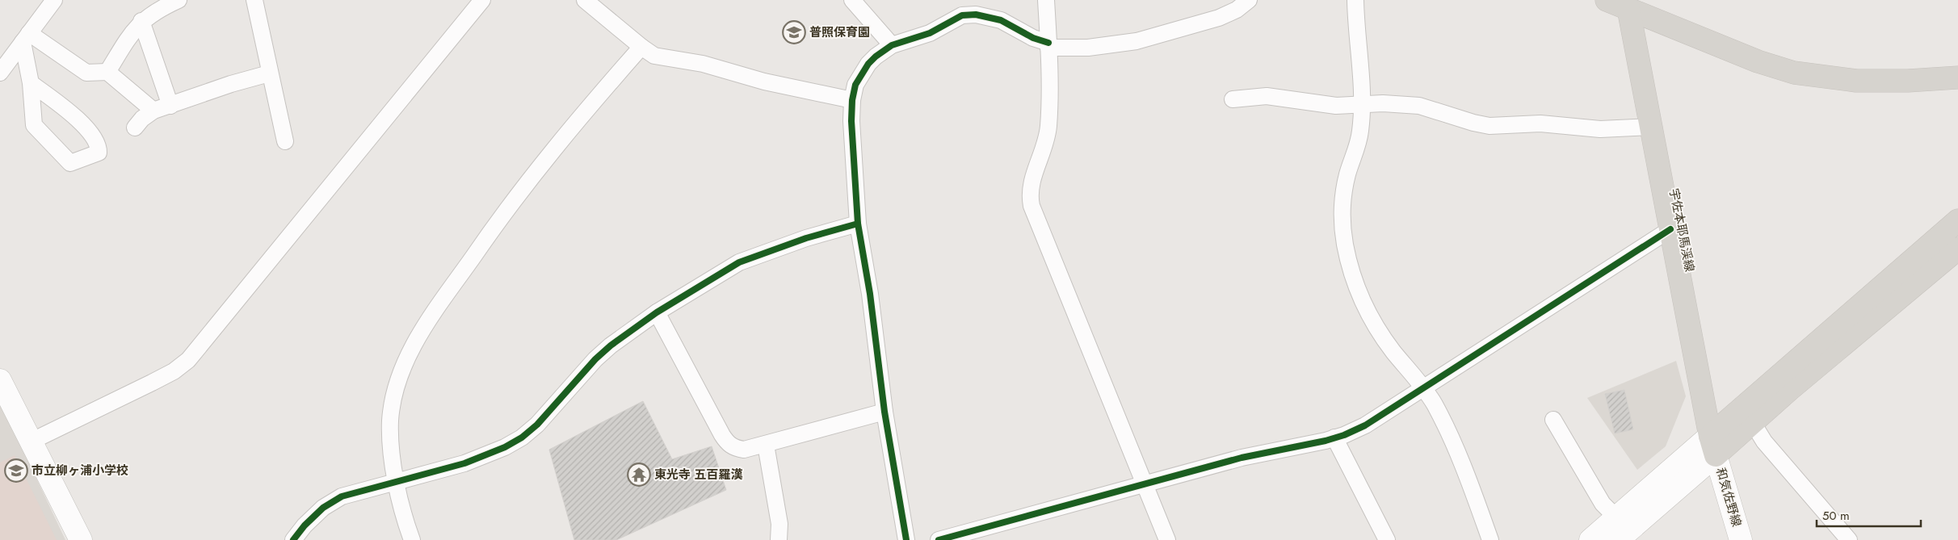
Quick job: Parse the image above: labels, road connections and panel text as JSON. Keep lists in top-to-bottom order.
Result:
{
  "streets": {
    "main road": ["宇佐本耶馬渓線"],
    "street": ["和気佐野線"]
  },
  "crossings": [
    ["宇佐本耶馬渓線", "和気佐野線"]
  ],
  "places": {
    "school or university": ["普照保育園", "市立柳ヶ浦小学校"],
    "temple": ["東光寺 五百羅漢"]
  },
  "scale_bar": "50 m"
}
